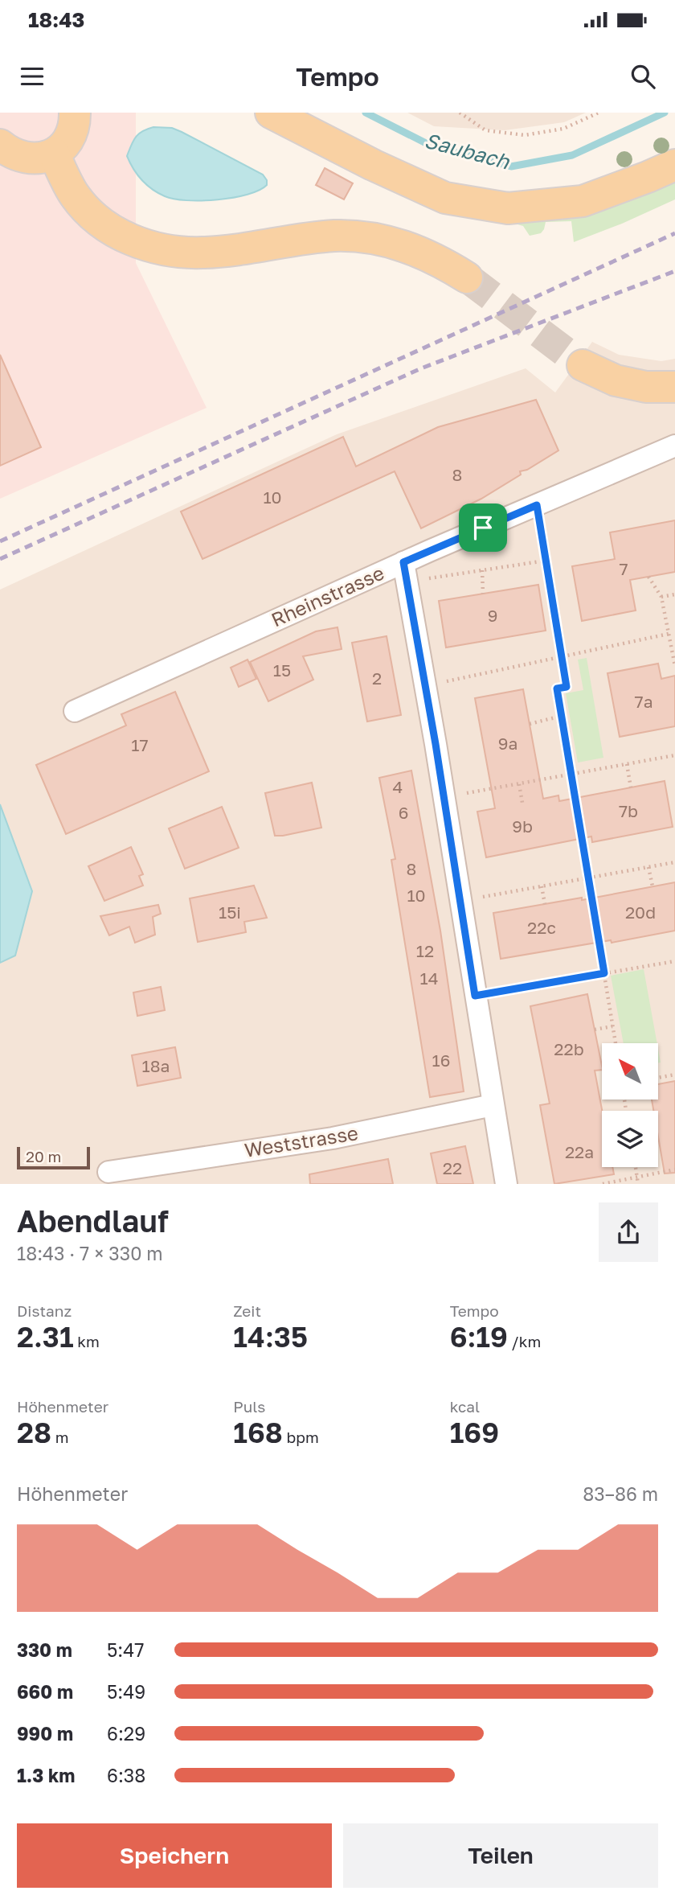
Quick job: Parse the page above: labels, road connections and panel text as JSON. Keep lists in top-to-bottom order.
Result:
{
  "streets": {
    "street": ["Rheinstrasse", "Weststrasse"]
  },
  "water": ["Saubach"],
  "house_numbers": [
    "8",
    "10",
    "7",
    "9",
    "15",
    "2",
    "7a",
    "9a",
    "17",
    "4",
    "7b",
    "6",
    "9b",
    "8",
    "10",
    "15i",
    "20d",
    "22c",
    "12",
    "14",
    "22b",
    "16",
    "18a",
    "22a",
    "22"
  ],
  "scale_bar": "20 m",
  "north": "top left",
  "page": {
    "status": "18:43",
    "header": "Tempo",
    "scale": "20 m",
    "heading": ["Abendlauf", "18:43 · 7 × 330 m"],
    "stats": [
      ["Distanz", "2.31 km"],
      ["Zeit", "14:35"],
      ["Tempo", "6:19 /km"],
      ["Höhenmeter", "28 m"],
      ["Puls", "168 bpm"],
      ["kcal", "169"]
    ],
    "chart": ["Höhenmeter", "83–86 m"],
    "list": [
      {
        "name": "330 m",
        "note": "5:47"
      },
      {
        "name": "660 m",
        "note": "5:49"
      },
      {
        "name": "990 m",
        "note": "6:29"
      },
      {
        "name": "1.3 km",
        "note": "6:38"
      }
    ],
    "buttons": ["Speichern", "Teilen"]
  }
}
